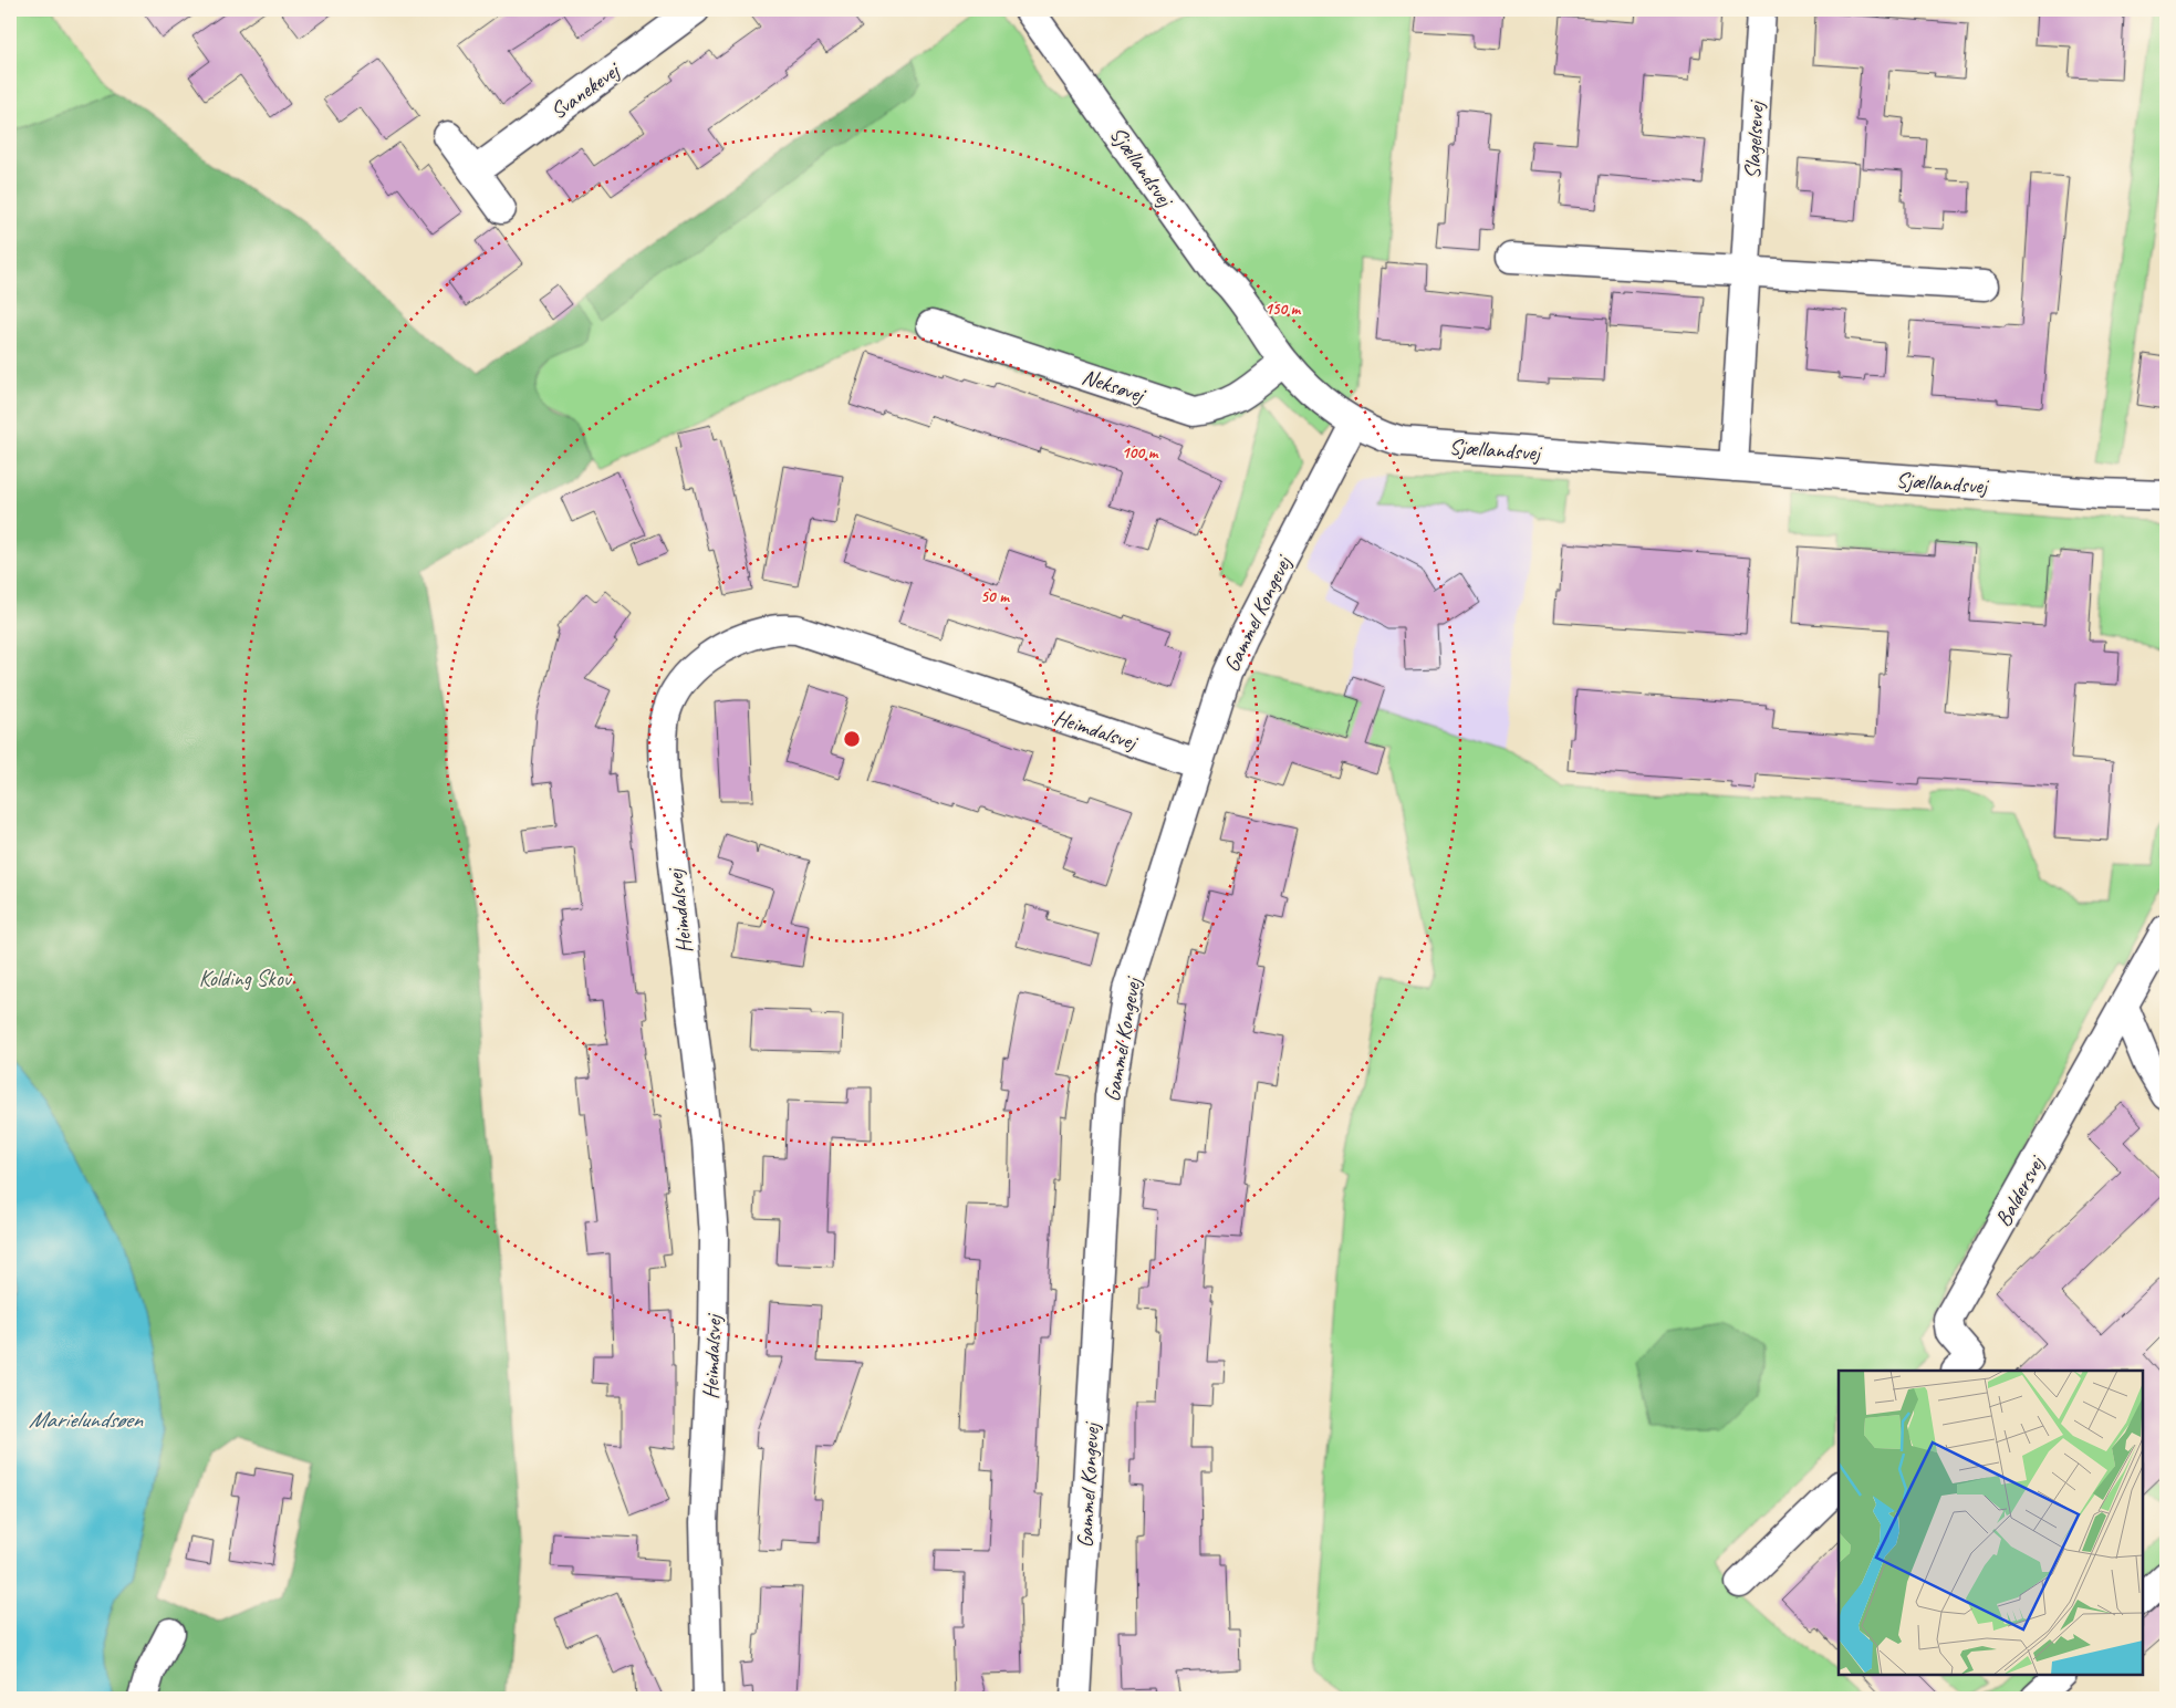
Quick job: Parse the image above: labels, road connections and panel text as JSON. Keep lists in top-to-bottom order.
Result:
{
  "streets": {
    "street": [
      "Svanekevej",
      "Slagelsevej",
      "Sjællandsvej",
      "Neksøvej",
      "Gammel Kongevej",
      "Heimdalsvej",
      "Baldersvej"
    ]
  },
  "crossings": [
    ["Slagelsevej", "Sjællandsvej"],
    ["Sjællandsvej", "Neksøvej"],
    ["Sjællandsvej", "Gammel Kongevej"],
    ["Gammel Kongevej", "Heimdalsvej"]
  ],
  "water": ["Marielundsøen"],
  "parks": ["Kolding Skov"],
  "rings": ["150 m", "100 m", "50 m"]
}
